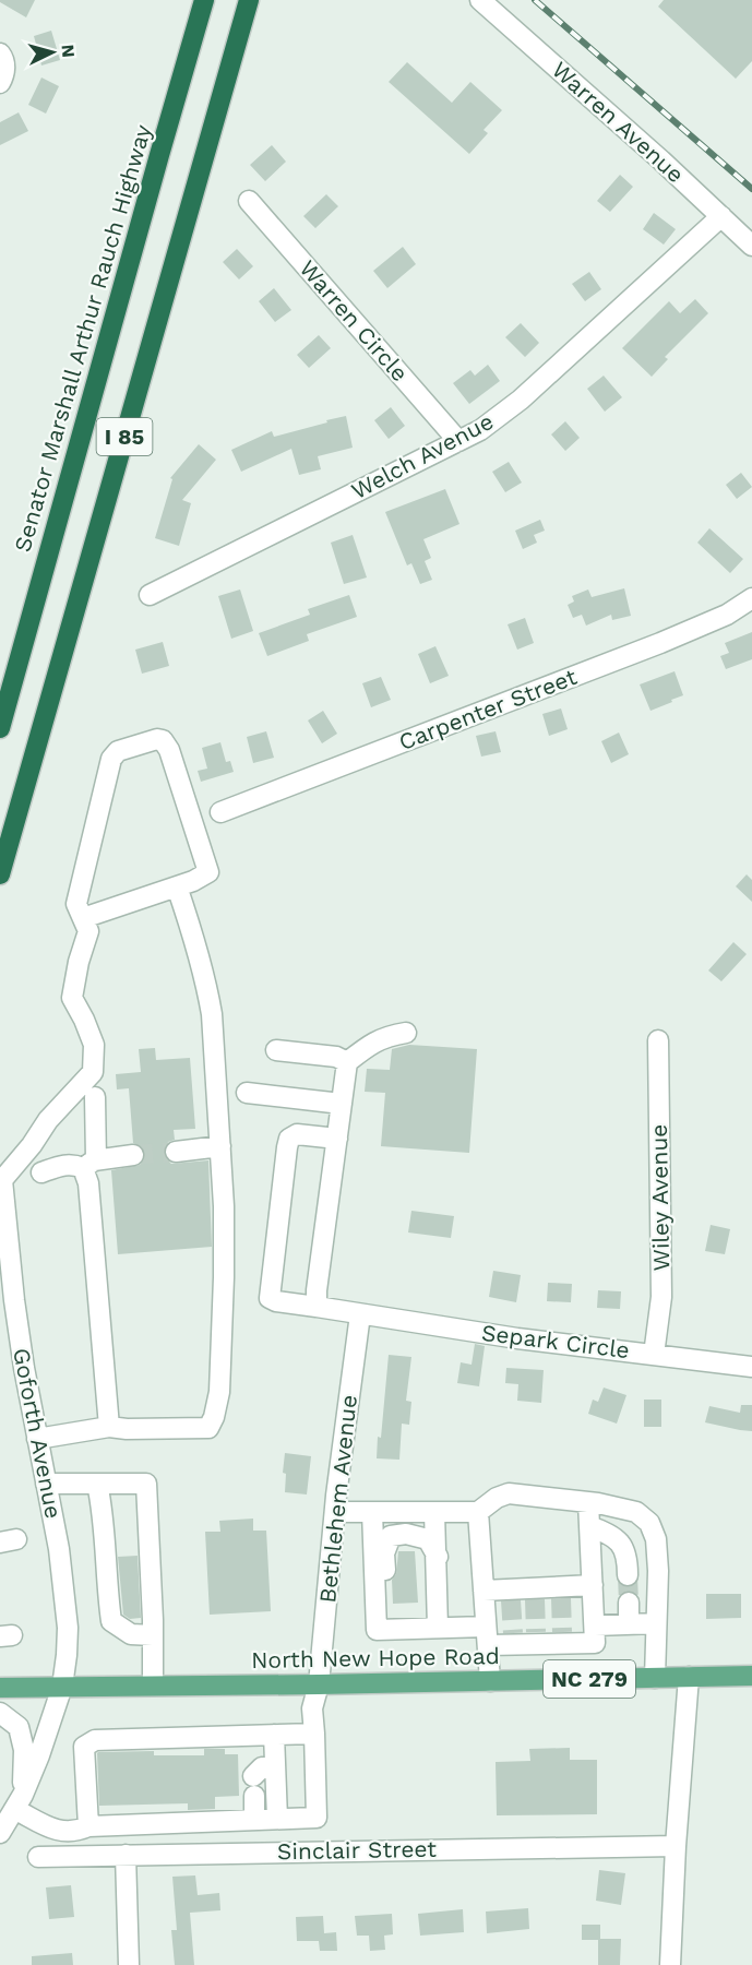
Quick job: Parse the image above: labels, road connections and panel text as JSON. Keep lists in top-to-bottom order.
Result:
{
  "streets": {
    "highway": ["Senator Marshall Arthur Rauch Highway", "I 85"],
    "main road": ["North New Hope Road", "NC 279"],
    "street": [
      "Warren Avenue",
      "Warren Circle",
      "Welch Avenue",
      "Carpenter Street",
      "Wiley Avenue",
      "Separk Circle",
      "Goforth Avenue",
      "Bethlehem Avenue",
      "Sinclair Street"
    ]
  },
  "crossings": [
    ["Warren Avenue", "Welch Avenue"],
    ["Warren Circle", "Welch Avenue"],
    ["Wiley Avenue", "Separk Circle"],
    ["Separk Circle", "Bethlehem Avenue"],
    ["Goforth Avenue", "North New Hope Road"],
    ["Bethlehem Avenue", "North New Hope Road"]
  ],
  "north": "right"
}
